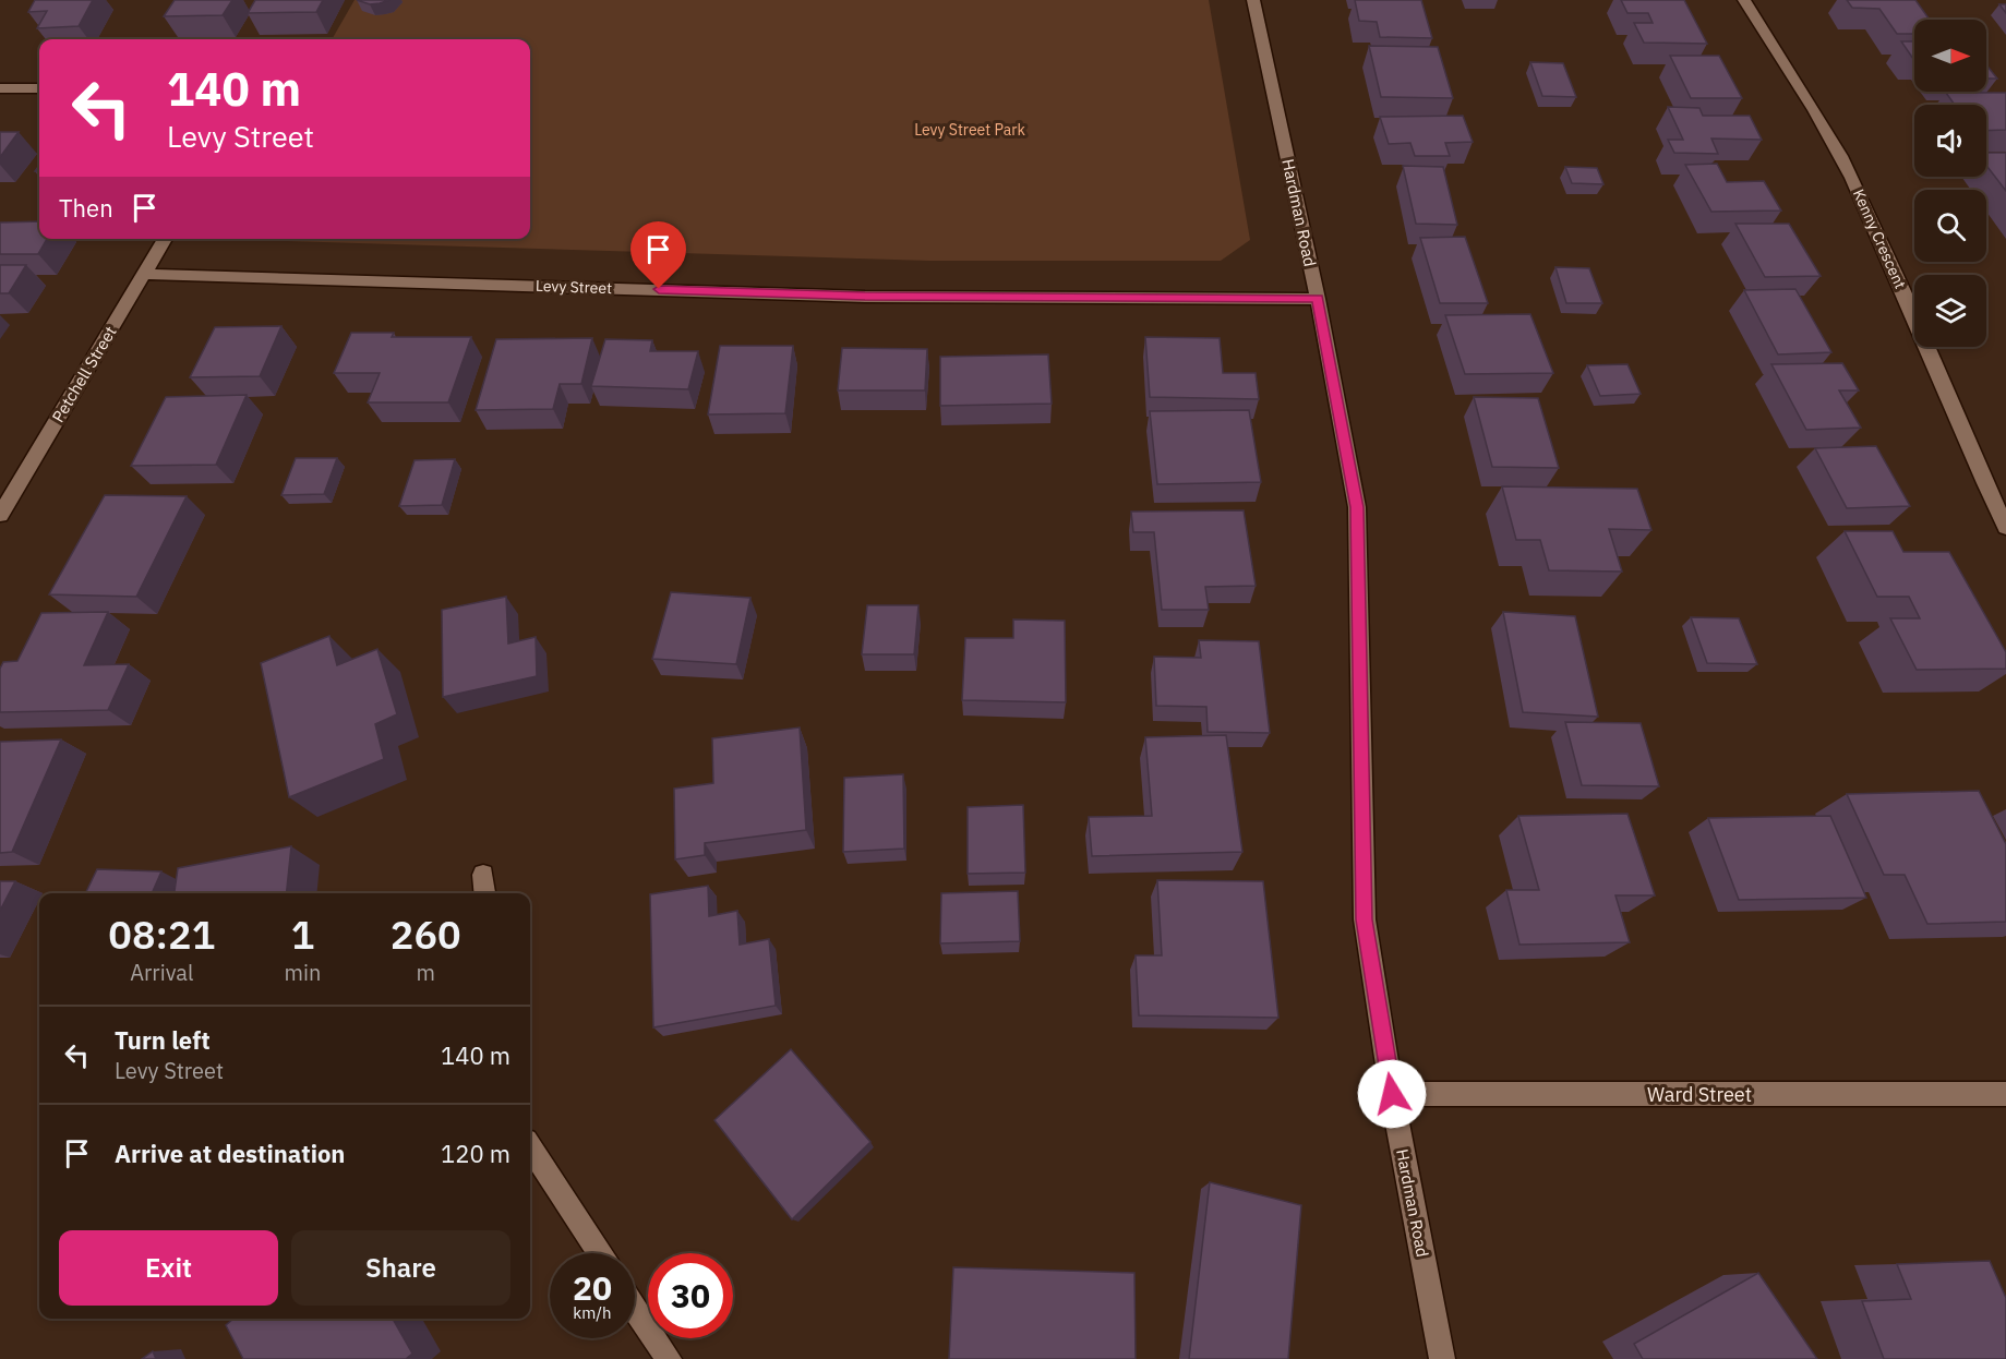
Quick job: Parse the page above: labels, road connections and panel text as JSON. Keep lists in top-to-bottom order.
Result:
{
  "streets": {
    "street": [
      "Hardman Road",
      "Kenny Crescent",
      "Levy Street",
      "Petchell Street",
      "Ward Street"
    ]
  },
  "crossings": [
    ["Hardman Road", "Levy Street"],
    ["Hardman Road", "Ward Street"],
    ["Levy Street", "Petchell Street"]
  ],
  "parks": ["Levy Street Park"],
  "north": "right",
  "page": {
    "turn": ["140 m", "Levy Street"],
    "then": "Then",
    "eta": [
      "08:21",
      "Arrival",
      "1",
      "min",
      "260",
      "m"
    ],
    "list": [
      {
        "name": "Turn left",
        "note": "Levy Street",
        "value": "140 m"
      },
      {
        "name": "Arrive at destination",
        "value": "120 m"
      }
    ],
    "buttons": ["Exit", "Share"],
    "speed": "20 km/h",
    "limit": "30"
  }
}
